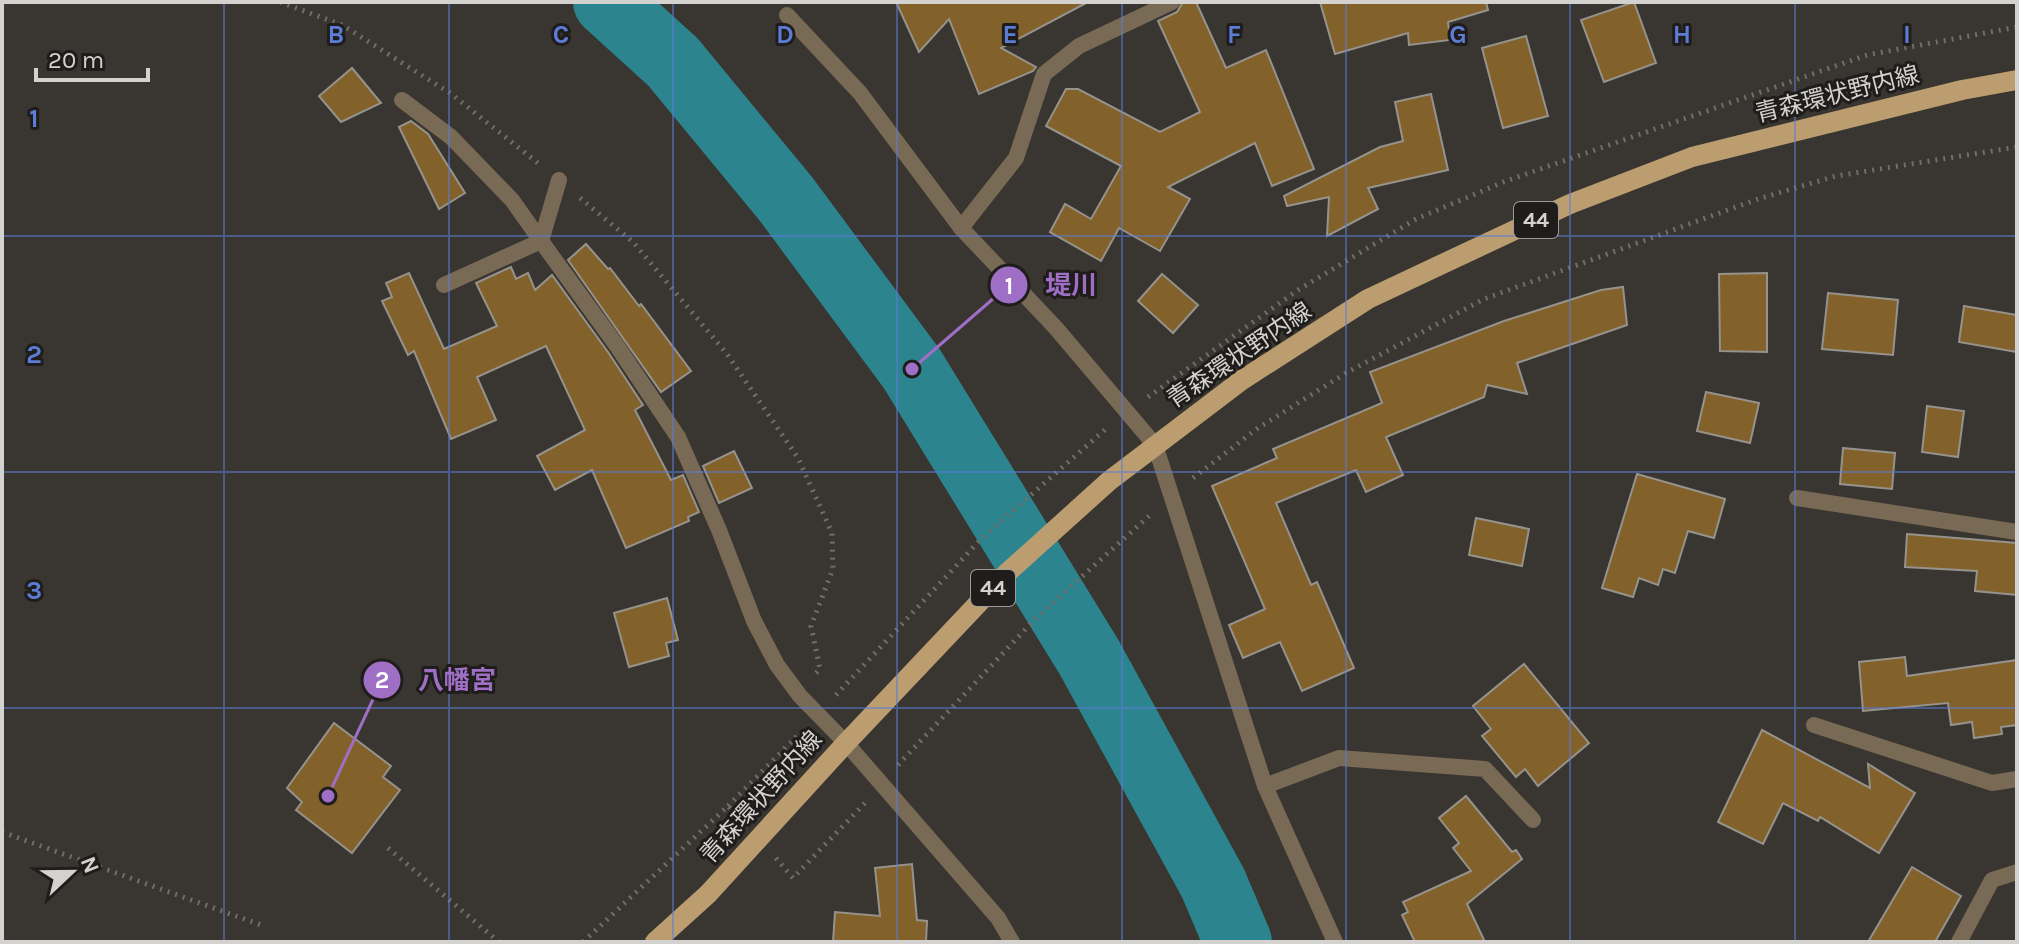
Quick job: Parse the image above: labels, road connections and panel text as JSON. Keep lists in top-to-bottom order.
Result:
{
  "streets": {
    "main road": ["青森環状野内線", "44"]
  },
  "places": ["堤川", "八幡宮"],
  "scale_bar": "20 m",
  "north": "right",
  "grid": {
    "columns": [
      "B",
      "C",
      "D",
      "E",
      "F",
      "G",
      "H",
      "I"
    ],
    "rows": ["1", "2", "3"]
  }
}
